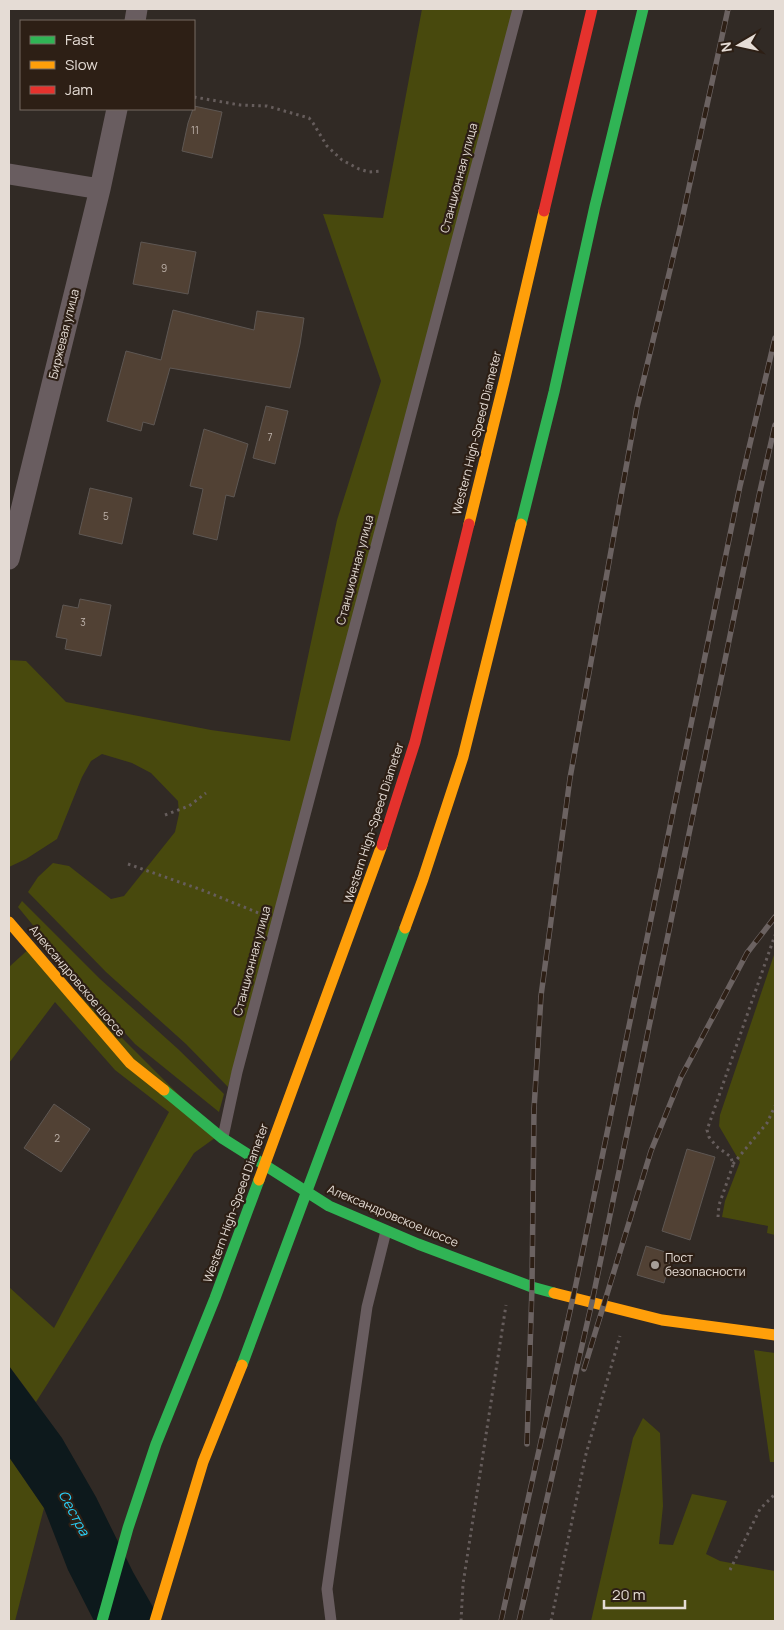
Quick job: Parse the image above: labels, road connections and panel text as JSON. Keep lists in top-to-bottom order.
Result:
{
  "streets": {
    "main road": ["Western High-Speed Diameter", "Александровское шоссе"],
    "street": ["Биржевая улица"],
    "lane": ["Станционная улица"]
  },
  "crossings": [
    ["Станционная улица", "Александровское шоссе"]
  ],
  "water": ["Сестра"],
  "places": ["Пост безопасности"],
  "house_numbers": [
    "11",
    "9",
    "7",
    "5",
    "3",
    "2"
  ],
  "legend": ["Fast", "Slow", "Jam"],
  "scale_bar": "20 m",
  "north": "left"
}
